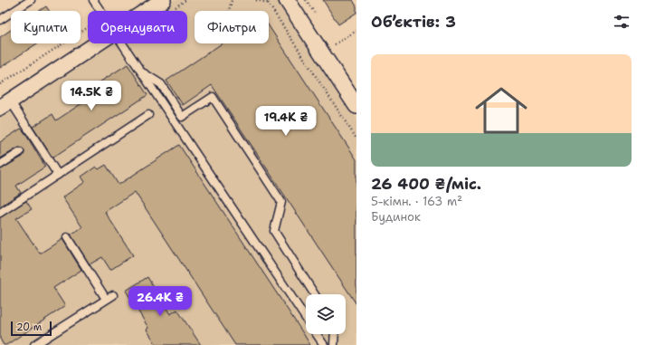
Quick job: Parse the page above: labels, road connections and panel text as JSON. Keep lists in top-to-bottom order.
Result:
{
  "scale_bar": "20 m",
  "page": {
    "heading": "Об’єктів: 3",
    "chip": ["Купити", "Орендувати", "Фільтри"],
    "list": [
      {
        "name": "26 400 ₴/міс.",
        "note": "5-кімн. · 163 m² · Будинок"
      }
    ],
    "price": ["14.5K ₴", "19.4K ₴", "26.4K ₴"],
    "scale": "20 m"
  }
}
